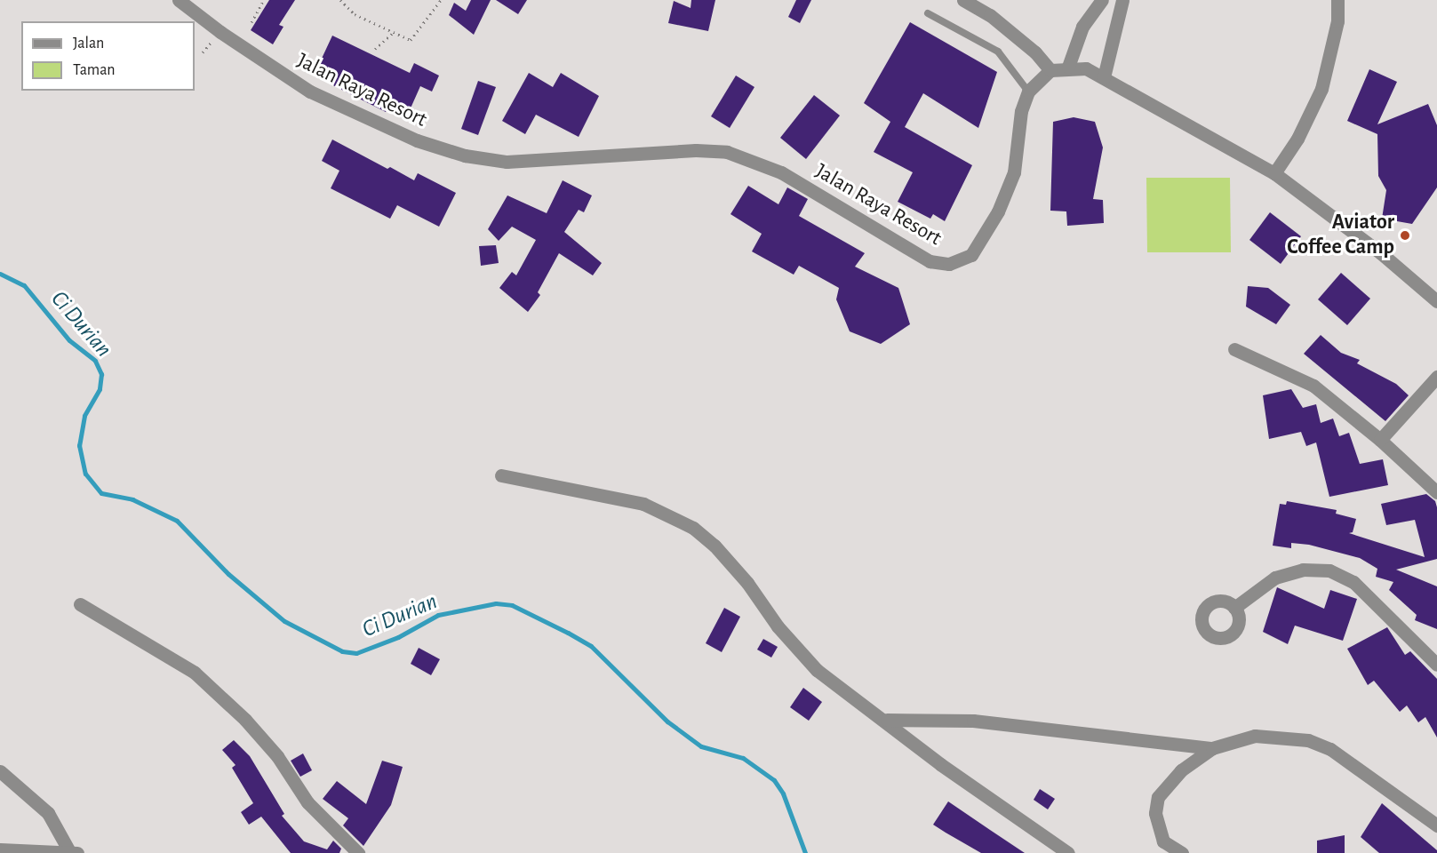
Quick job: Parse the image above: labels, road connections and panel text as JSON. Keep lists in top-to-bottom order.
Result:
{
  "streets": {
    "street": ["Jalan Raya Resort"]
  },
  "water": ["Ci Durian"],
  "places": ["Aviator Coffee Camp"],
  "legend": ["Jalan", "Taman"]
}
